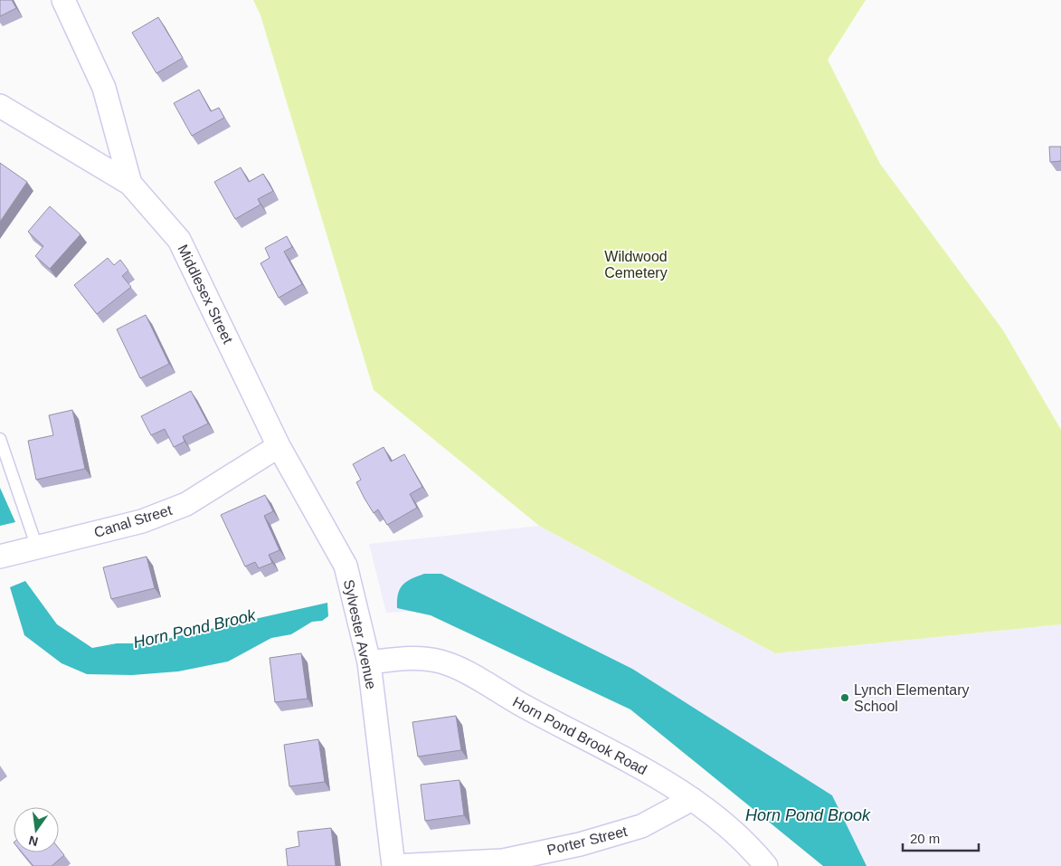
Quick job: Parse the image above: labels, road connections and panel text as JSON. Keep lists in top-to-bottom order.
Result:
{
  "streets": {
    "street": [
      "Middlesex Street",
      "Canal Street",
      "Sylvester Avenue",
      "Horn Pond Brook Road",
      "Porter Street"
    ]
  },
  "crossings": [
    ["Middlesex Street", "Canal Street"],
    ["Middlesex Street", "Sylvester Avenue"],
    ["Canal Street", "Sylvester Avenue"],
    ["Sylvester Avenue", "Horn Pond Brook Road"],
    ["Sylvester Avenue", "Porter Street"],
    ["Horn Pond Brook Road", "Porter Street"]
  ],
  "water": ["Horn Pond Brook"],
  "parks": ["Wildwood Cemetery"],
  "places": ["Lynch Elementary School"],
  "scale_bar": "20 m",
  "north": "bottom"
}
